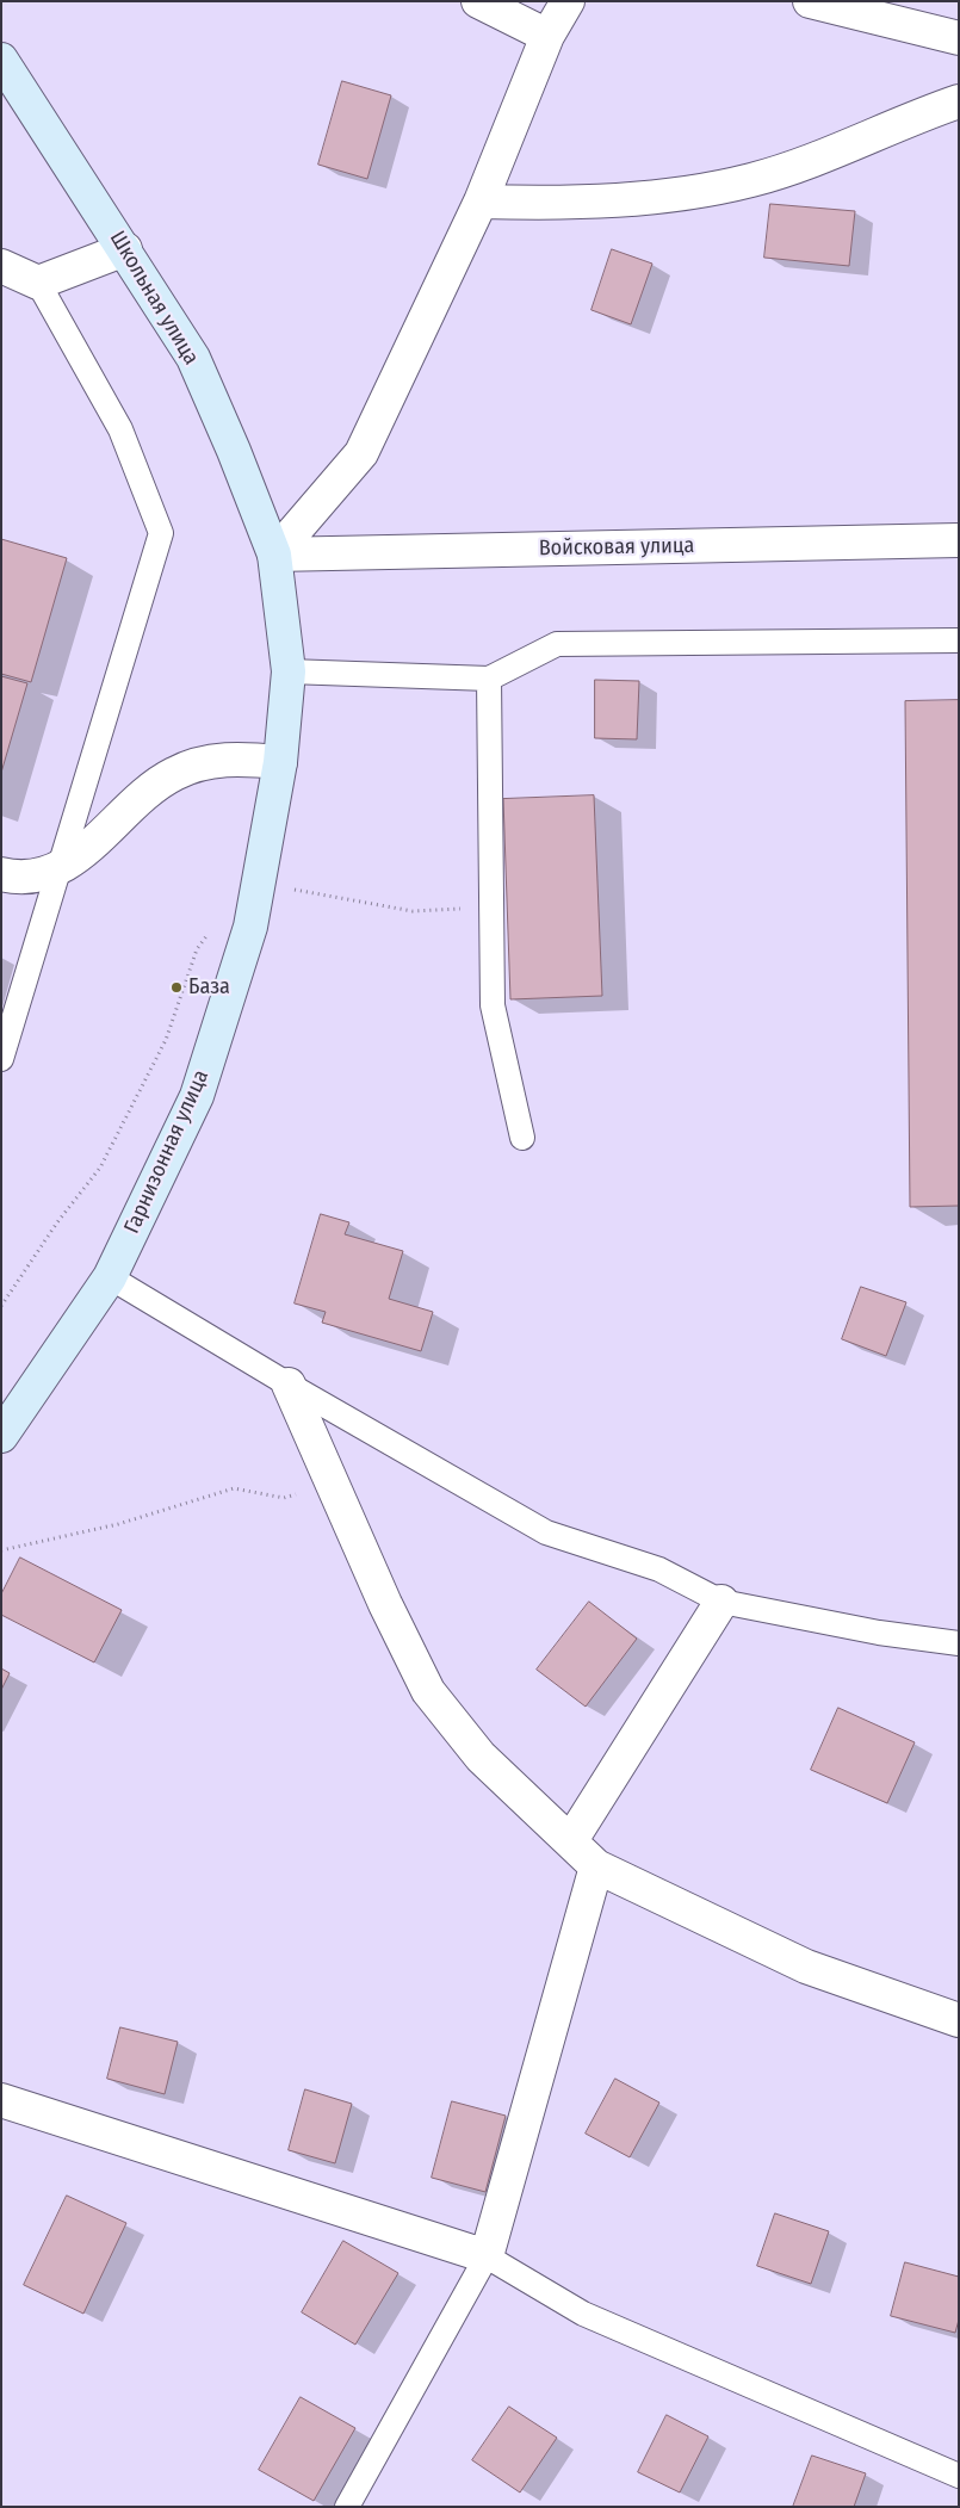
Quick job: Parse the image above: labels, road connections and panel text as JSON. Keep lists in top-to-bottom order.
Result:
{
  "streets": {
    "street": ["Школьная улица", "Войсковая улица", "Гарнизонная улица"]
  },
  "crossings": [
    ["Школьная улица", "Войсковая улица"],
    ["Школьная улица", "Гарнизонная улица"],
    ["Войсковая улица", "Гарнизонная улица"]
  ],
  "places": ["База"]
}
